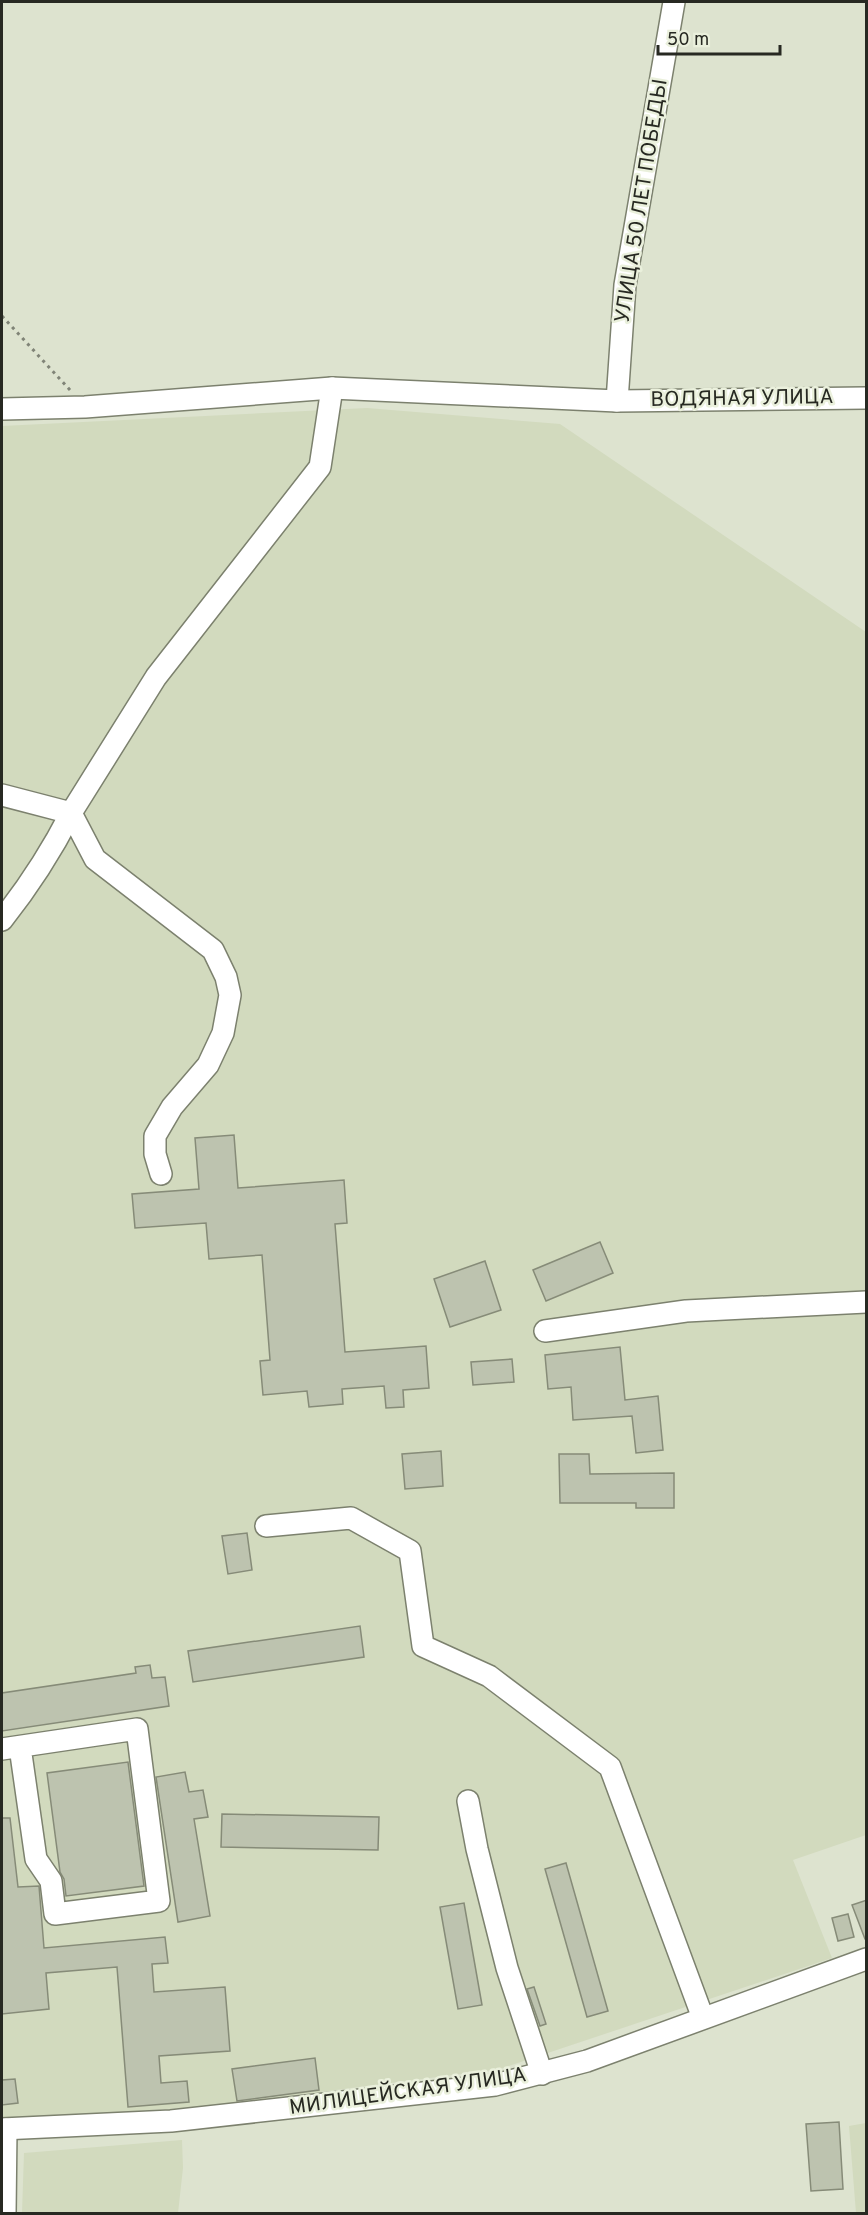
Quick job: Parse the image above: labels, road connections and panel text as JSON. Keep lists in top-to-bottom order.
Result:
{
  "streets": {
    "street": ["УЛИЦА 50 ЛЕТ ПОБЕДЫ", "ВОДЯНАЯ УЛИЦА", "МИЛИЦЕЙСКАЯ УЛИЦА"]
  },
  "crossings": [
    ["УЛИЦА 50 ЛЕТ ПОБЕДЫ", "ВОДЯНАЯ УЛИЦА"]
  ],
  "scale_bar": "50 m"
}
